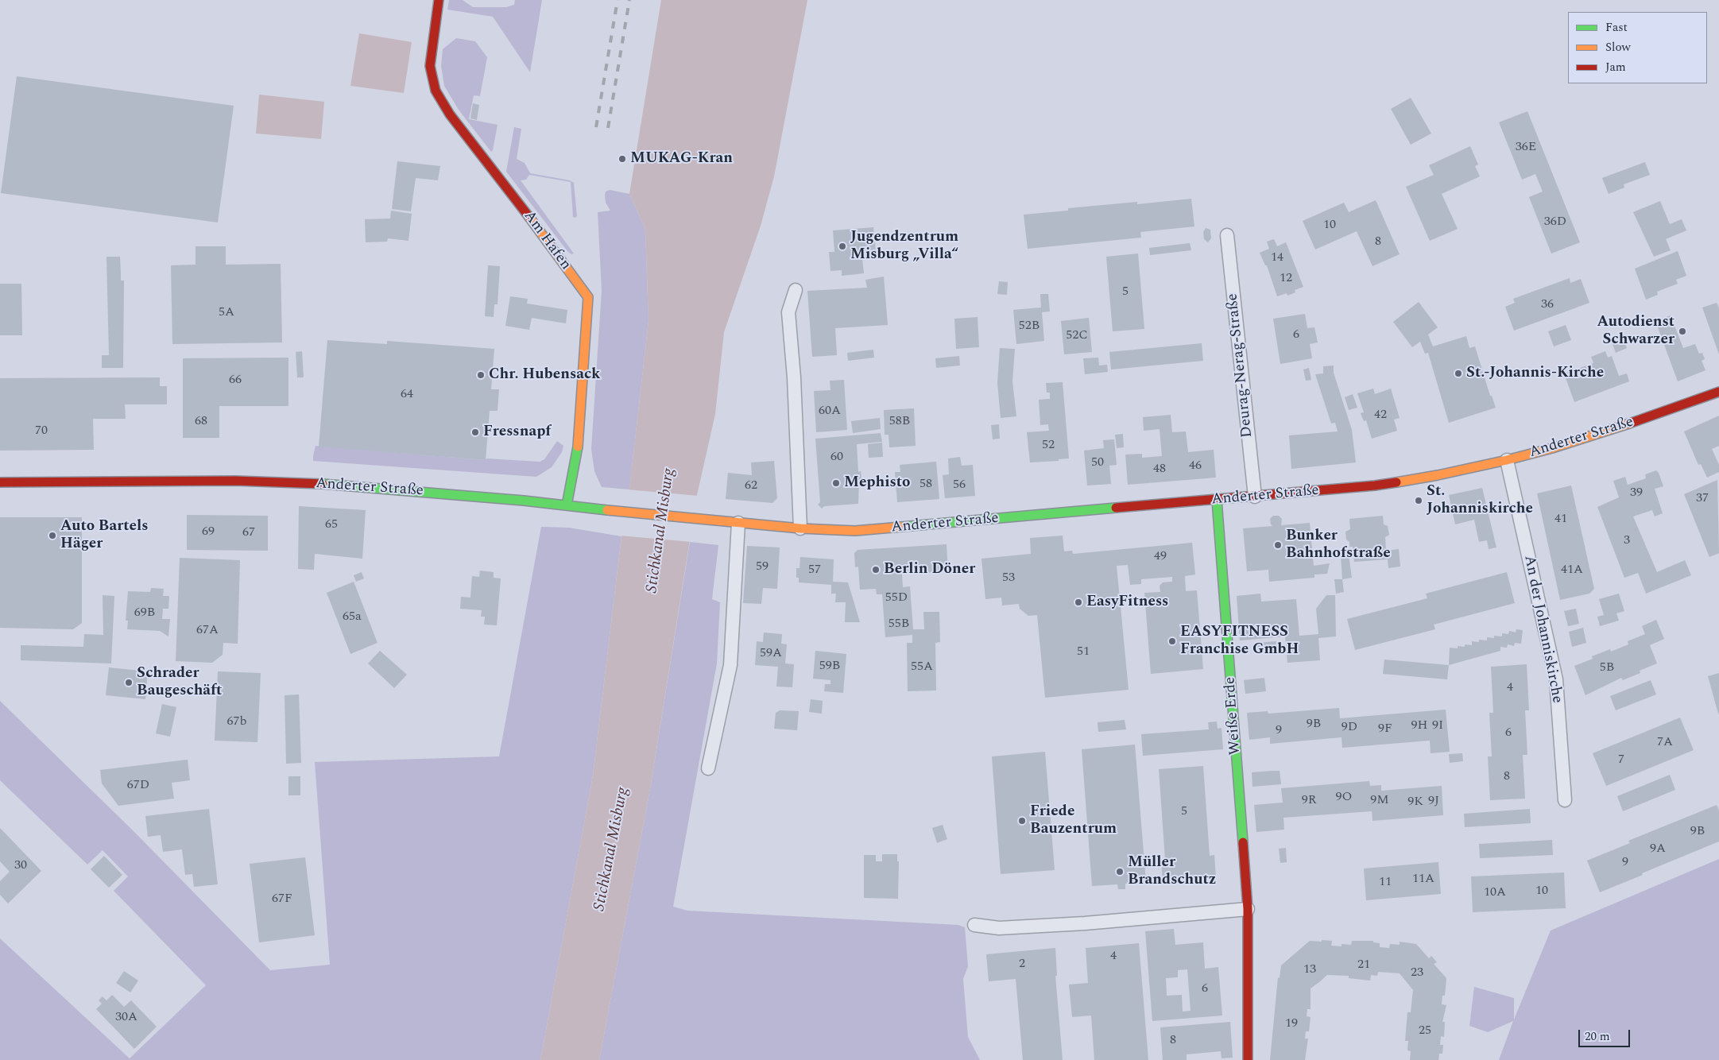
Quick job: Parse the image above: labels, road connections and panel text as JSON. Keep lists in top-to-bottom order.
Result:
{
  "streets": {
    "main road": ["Am Hafen", "Anderter Straße", "Weiße Erde"],
    "street": ["Deurag-Nerag-Straße", "An der Johanniskirche"]
  },
  "crossings": [
    ["Am Hafen", "Anderter Straße"],
    ["Deurag-Nerag-Straße", "Anderter Straße"],
    ["Anderter Straße", "An der Johanniskirche"],
    ["Anderter Straße", "Weiße Erde"]
  ],
  "water": ["Stichkanal Misburg"],
  "places": [
    "MUKAG-Kran",
    "Jugendzentrum Misburg „Villa“",
    "Autodienst Schwarzer",
    "St.-Johannis-Kirche",
    "Chr. Hubensack",
    "Fressnapf",
    "Mephisto",
    "St. Johanniskirche",
    "Auto Bartels Häger",
    "Bunker Bahnhofstraße",
    "Berlin Döner",
    "EasyFitness",
    "EASYFITNESS Franchise GmbH",
    "Schrader Baugeschäft",
    "Friede Bauzentrum",
    "Müller Brandschutz"
  ],
  "house_numbers": [
    "36E",
    "36D",
    "10",
    "8",
    "14",
    "12",
    "5",
    "36",
    "5A",
    "52B",
    "6",
    "52C",
    "66",
    "64",
    "60A",
    "42",
    "68",
    "58B",
    "70",
    "52",
    "60",
    "50",
    "46",
    "48",
    "58",
    "56",
    "62",
    "39",
    "37",
    "41",
    "65",
    "69",
    "67",
    "3",
    "49",
    "59",
    "57",
    "41A",
    "53",
    "55D",
    "69B",
    "65a",
    "55B",
    "67A",
    "51",
    "59A",
    "59B",
    "55A",
    "5B",
    "4",
    "67b",
    "9B",
    "9H",
    "9I",
    "9D",
    "9F",
    "9",
    "6",
    "7A",
    "7",
    "8",
    "67D",
    "9O",
    "9R",
    "9M",
    "9J",
    "9K",
    "5",
    "9B",
    "9A",
    "9",
    "30",
    "11A",
    "11",
    "10",
    "10A",
    "67F",
    "4",
    "2",
    "21",
    "13",
    "23",
    "6",
    "30A",
    "19",
    "25",
    "8"
  ],
  "legend": ["Fast", "Slow", "Jam"],
  "scale_bar": "20 m"
}
